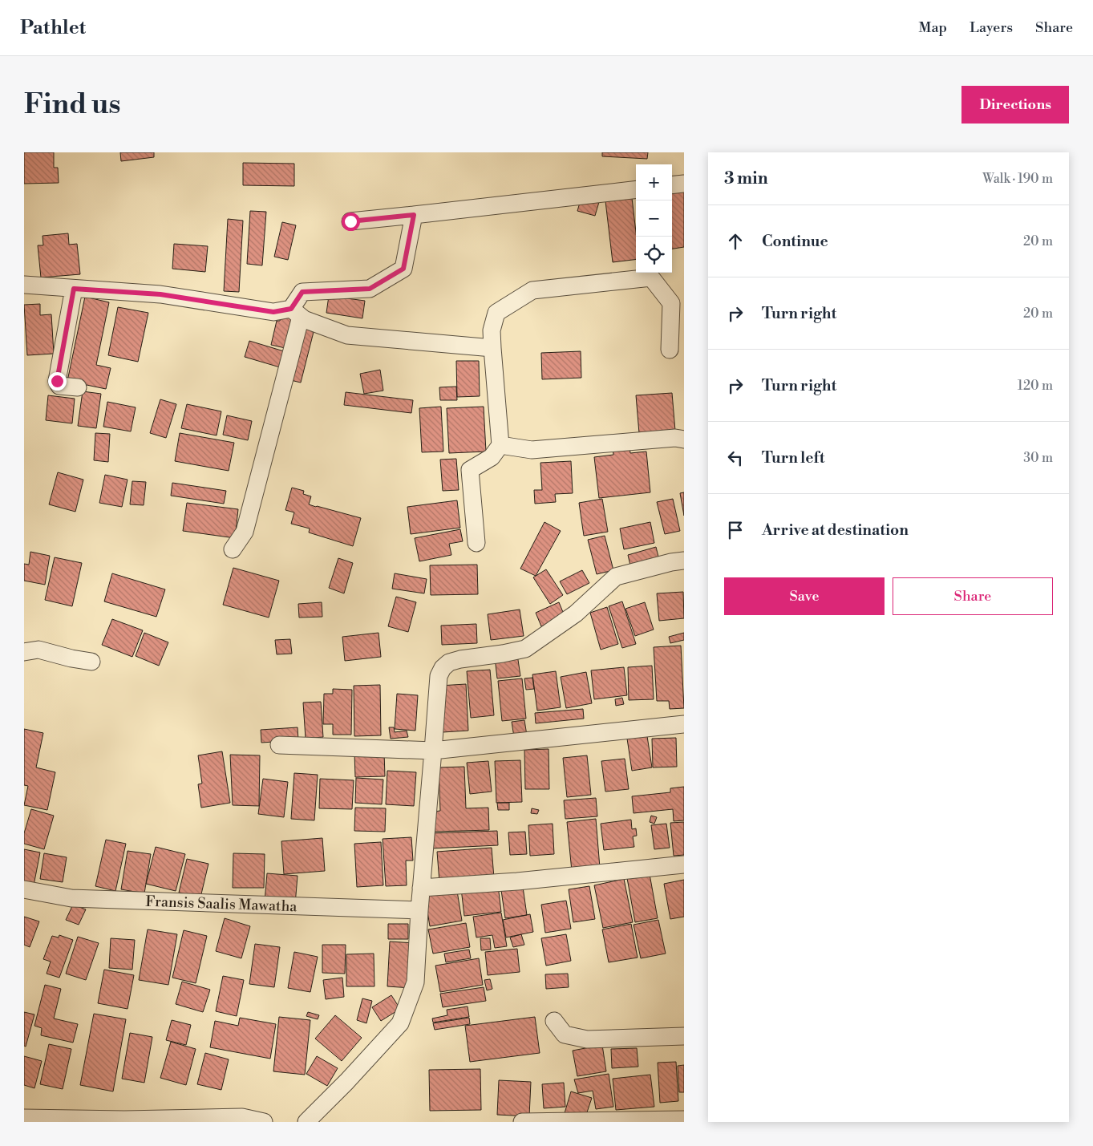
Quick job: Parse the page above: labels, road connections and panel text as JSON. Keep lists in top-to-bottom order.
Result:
{
  "streets": {
    "street": ["Fransis Saalis Mawatha"]
  },
  "page": {
    "header": "Pathlet",
    "nav": ["Map", "Layers", "Share"],
    "buttons": [
      "Directions",
      ["Save", "Share"]
    ],
    "title": "Find us",
    "heading": ["3 min", "Walk · 190 m"],
    "map_buttons": ["+", "−"],
    "list": [
      ["Continue", "20 m"],
      ["Turn right", "20 m"],
      ["Turn right", "120 m"],
      ["Turn left", "30 m"],
      "Arrive at destination"
    ]
  }
}
